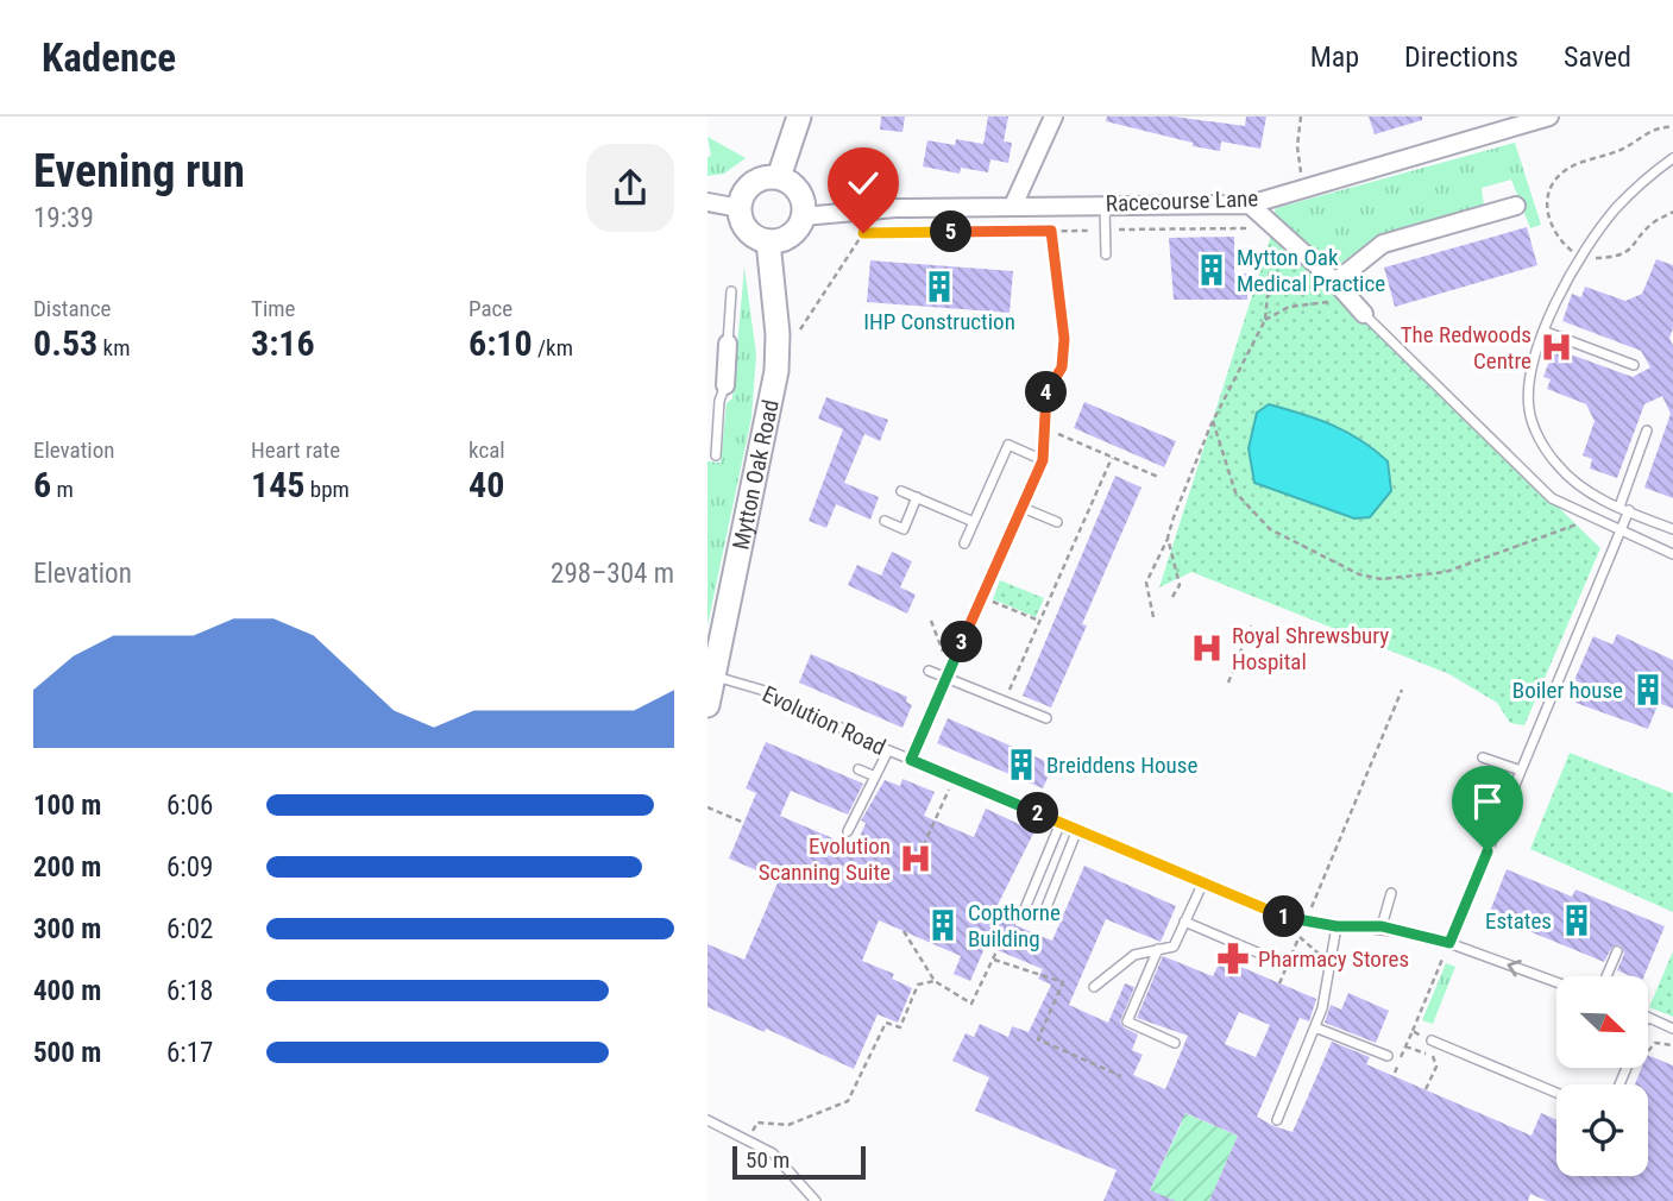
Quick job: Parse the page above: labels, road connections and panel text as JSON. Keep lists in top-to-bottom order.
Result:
{
  "streets": {
    "main road": ["Mytton Oak Road"],
    "street": ["Racecourse Lane"],
    "lane": ["Evolution Road"]
  },
  "crossings": [
    ["Racecourse Lane", "Mytton Oak Road"],
    ["Mytton Oak Road", "Evolution Road"]
  ],
  "places": {
    "building": [
      "Mytton Oak Medical Practice",
      "IHP Construction",
      "Boiler house",
      "Breiddens House",
      "Estates",
      "Copthorne Building"
    ],
    "hospital": ["The Redwoods Centre", "Royal Shrewsbury Hospital", "Evolution Scanning Suite"],
    "pharmacy": ["Pharmacy Stores"]
  },
  "scale_bar": "50 m",
  "north": "bottom right",
  "page": {
    "header": "Kadence",
    "nav": ["Map", "Directions", "Saved"],
    "heading": ["Evening run", "19:39"],
    "pins": [
      "5",
      "4",
      "3",
      "2",
      "1"
    ],
    "stats": [
      ["Distance", "0.53 km"],
      ["Time", "3:16"],
      ["Pace", "6:10 /km"],
      ["Elevation", "6 m"],
      ["Heart rate", "145 bpm"],
      ["kcal", "40"]
    ],
    "chart": ["Elevation", "298–304 m"],
    "list": [
      {
        "name": "100 m",
        "note": "6:06"
      },
      {
        "name": "200 m",
        "note": "6:09"
      },
      {
        "name": "300 m",
        "note": "6:02"
      },
      {
        "name": "400 m",
        "note": "6:18"
      },
      {
        "name": "500 m",
        "note": "6:17"
      }
    ],
    "scale": "50 m"
  }
}
